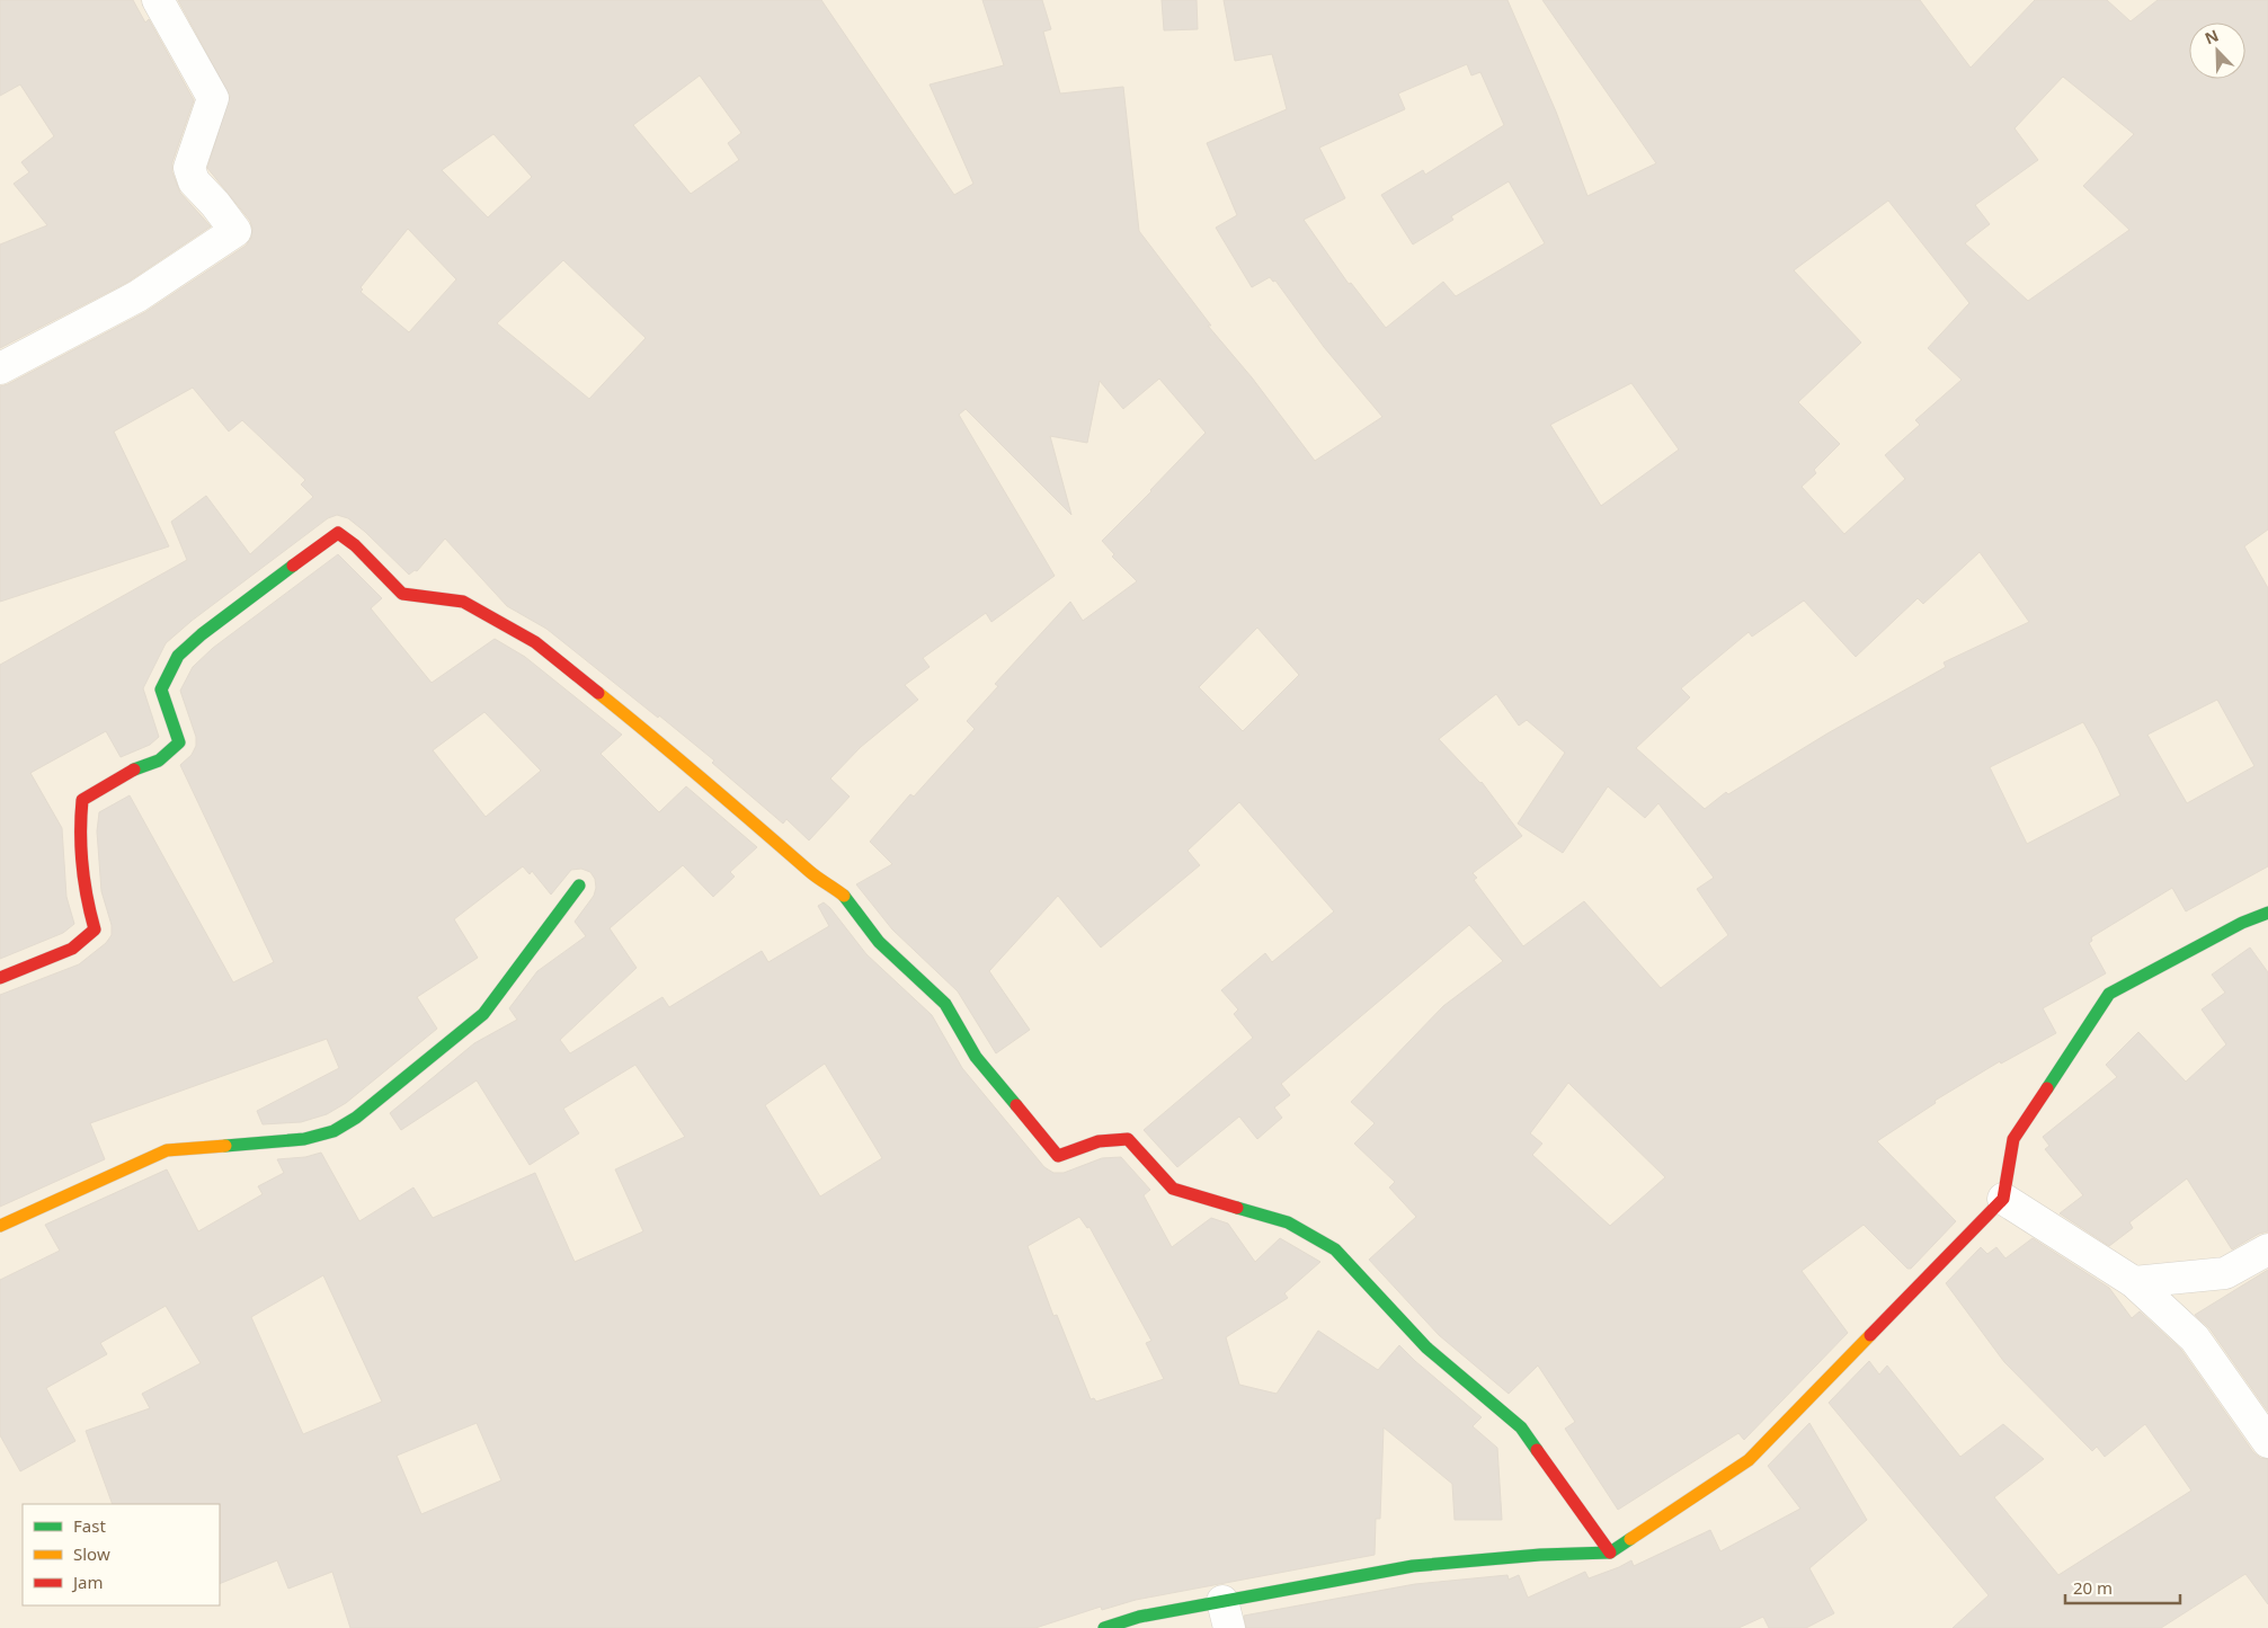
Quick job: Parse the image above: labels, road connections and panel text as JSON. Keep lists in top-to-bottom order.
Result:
{
  "legend": ["Fast", "Slow", "Jam"],
  "scale_bar": "20 m",
  "north": "top left"
}
